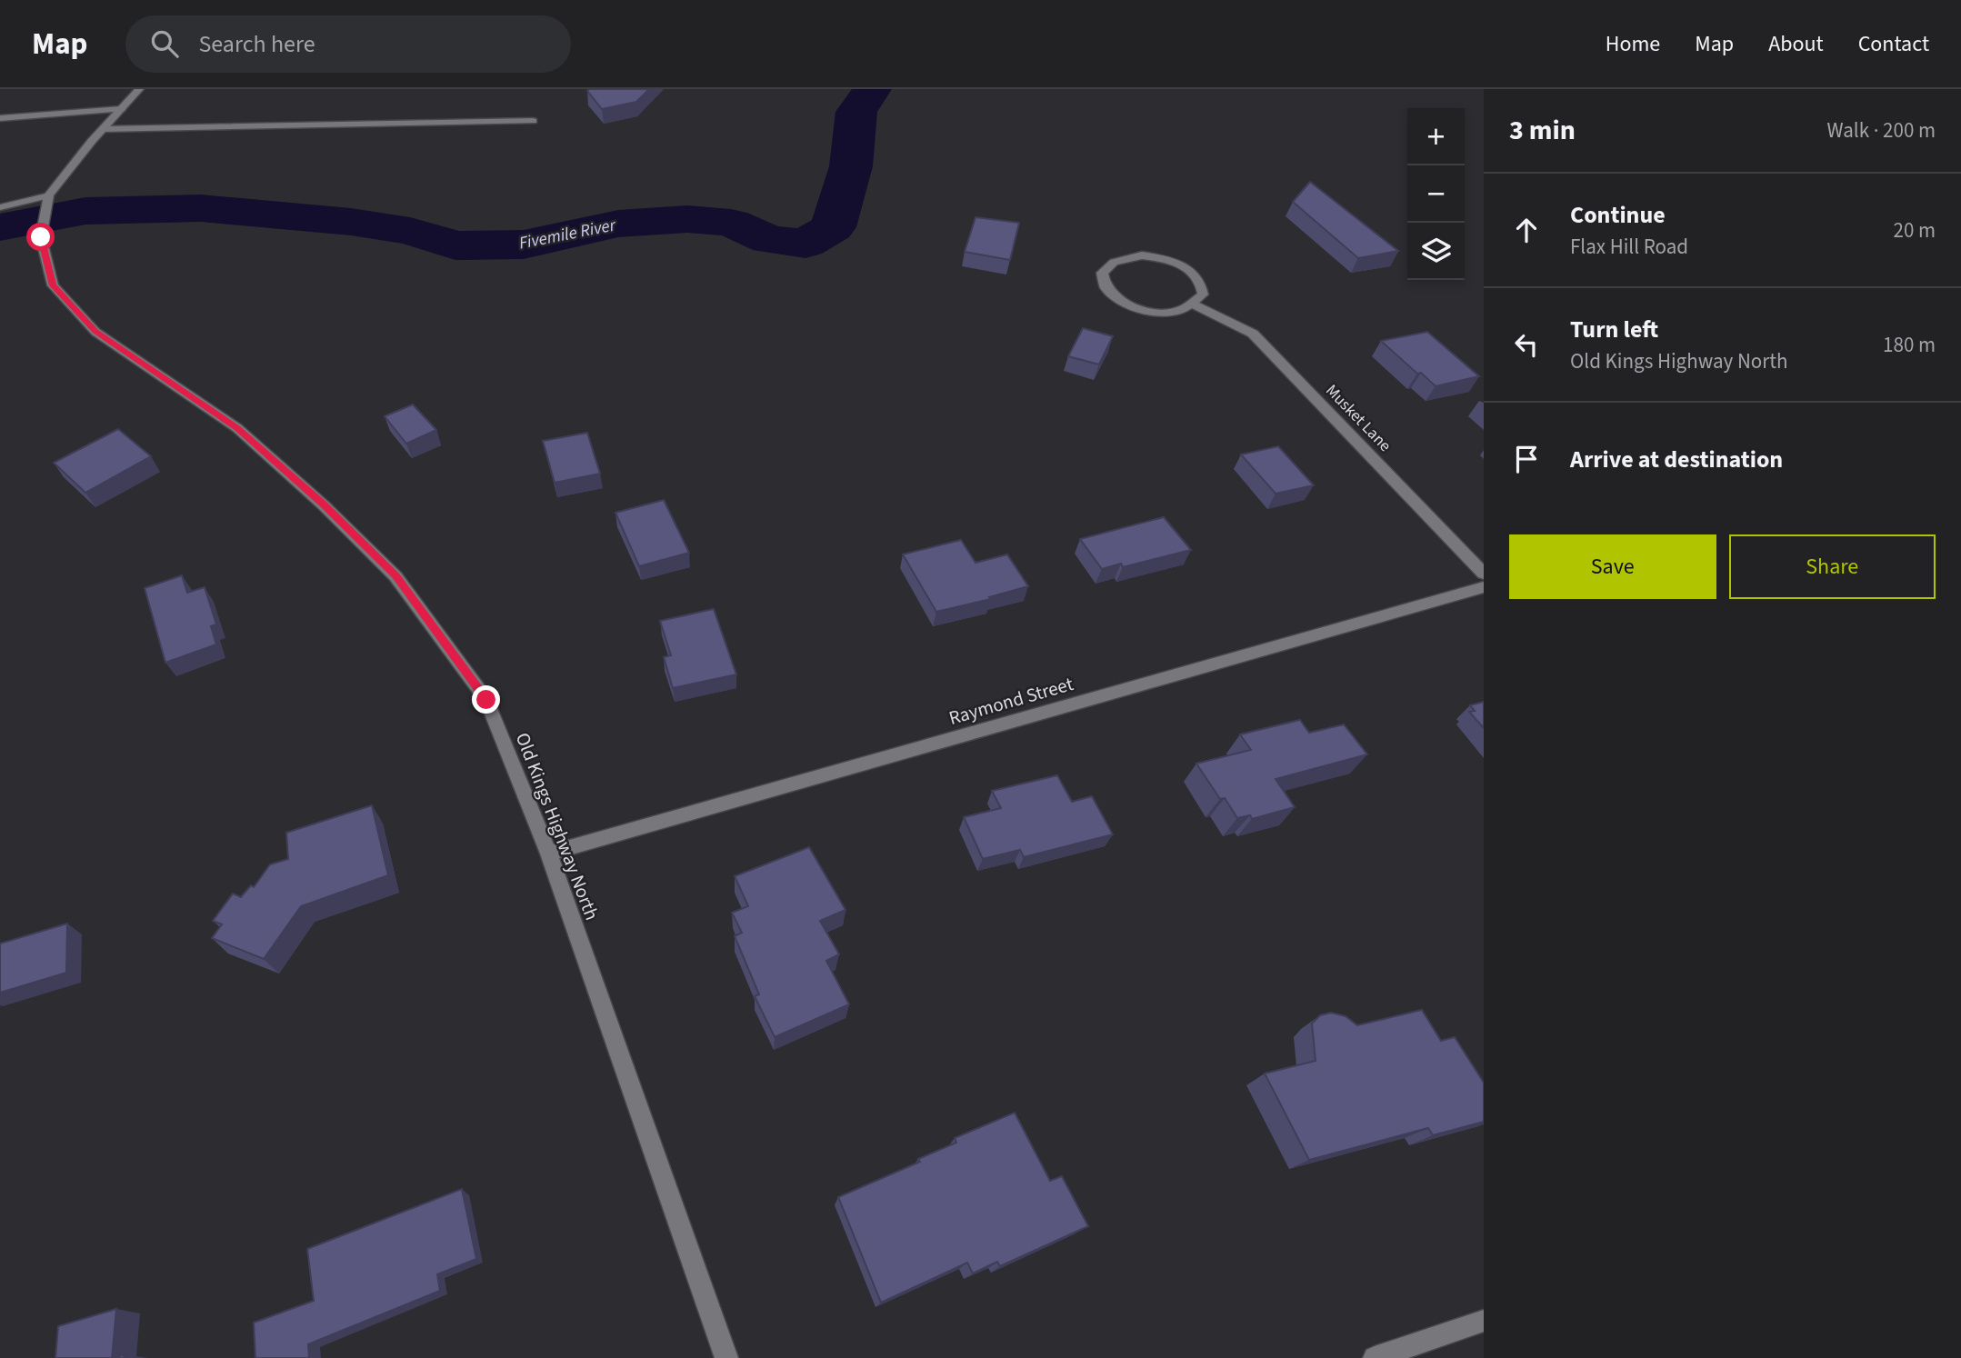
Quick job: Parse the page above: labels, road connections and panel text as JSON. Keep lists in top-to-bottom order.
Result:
{
  "streets": {
    "main road": ["Musket Lane", "Raymond Street", "Old Kings Highway North"]
  },
  "crossings": [
    ["Raymond Street", "Old Kings Highway North"]
  ],
  "water": ["Fivemile River"],
  "page": {
    "header": "Map",
    "search": "Search here",
    "nav": [
      "Home",
      "Map",
      "About",
      "Contact"
    ],
    "heading": ["3 min", "Walk · 200 m"],
    "map_buttons": ["+", "−"],
    "list": [
      ["Continue", "Flax Hill Road", "20 m"],
      ["Turn left", "Old Kings Highway North", "180 m"],
      "Arrive at destination"
    ],
    "buttons": ["Save", "Share"]
  }
}
